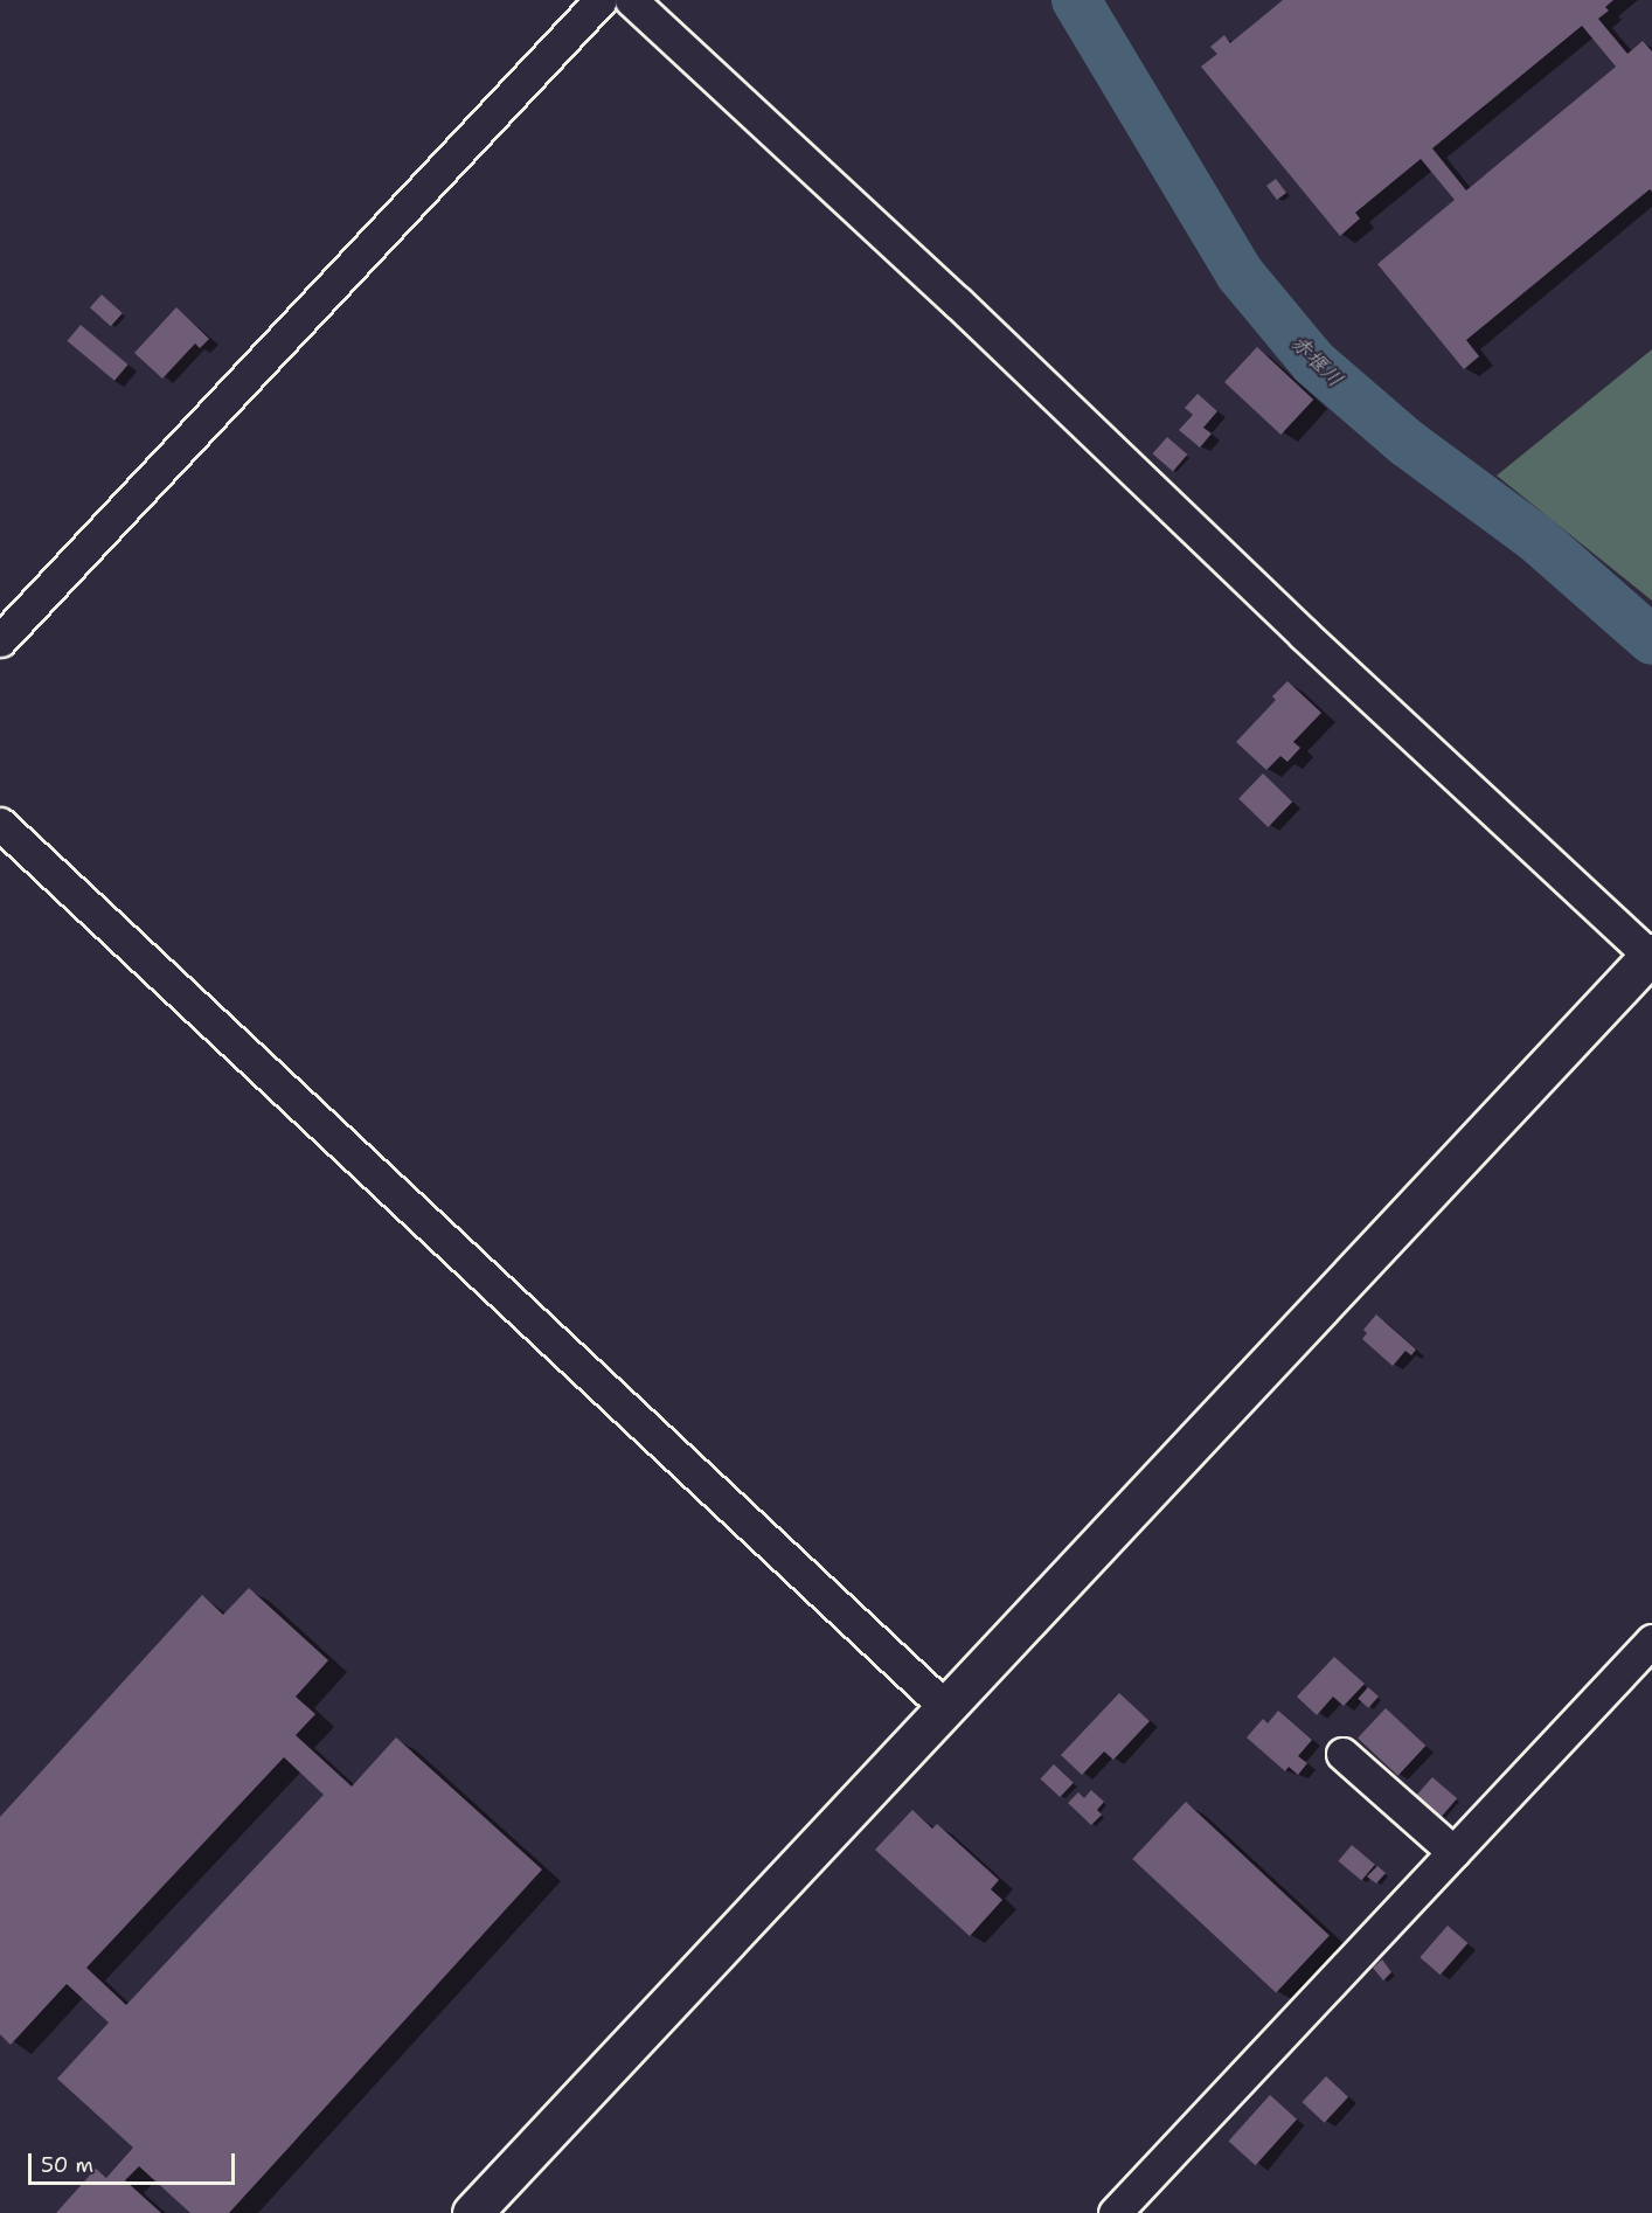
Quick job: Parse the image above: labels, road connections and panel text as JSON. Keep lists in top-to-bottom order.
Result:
{
  "water": ["赤堰川"],
  "scale_bar": "50 m"
}
